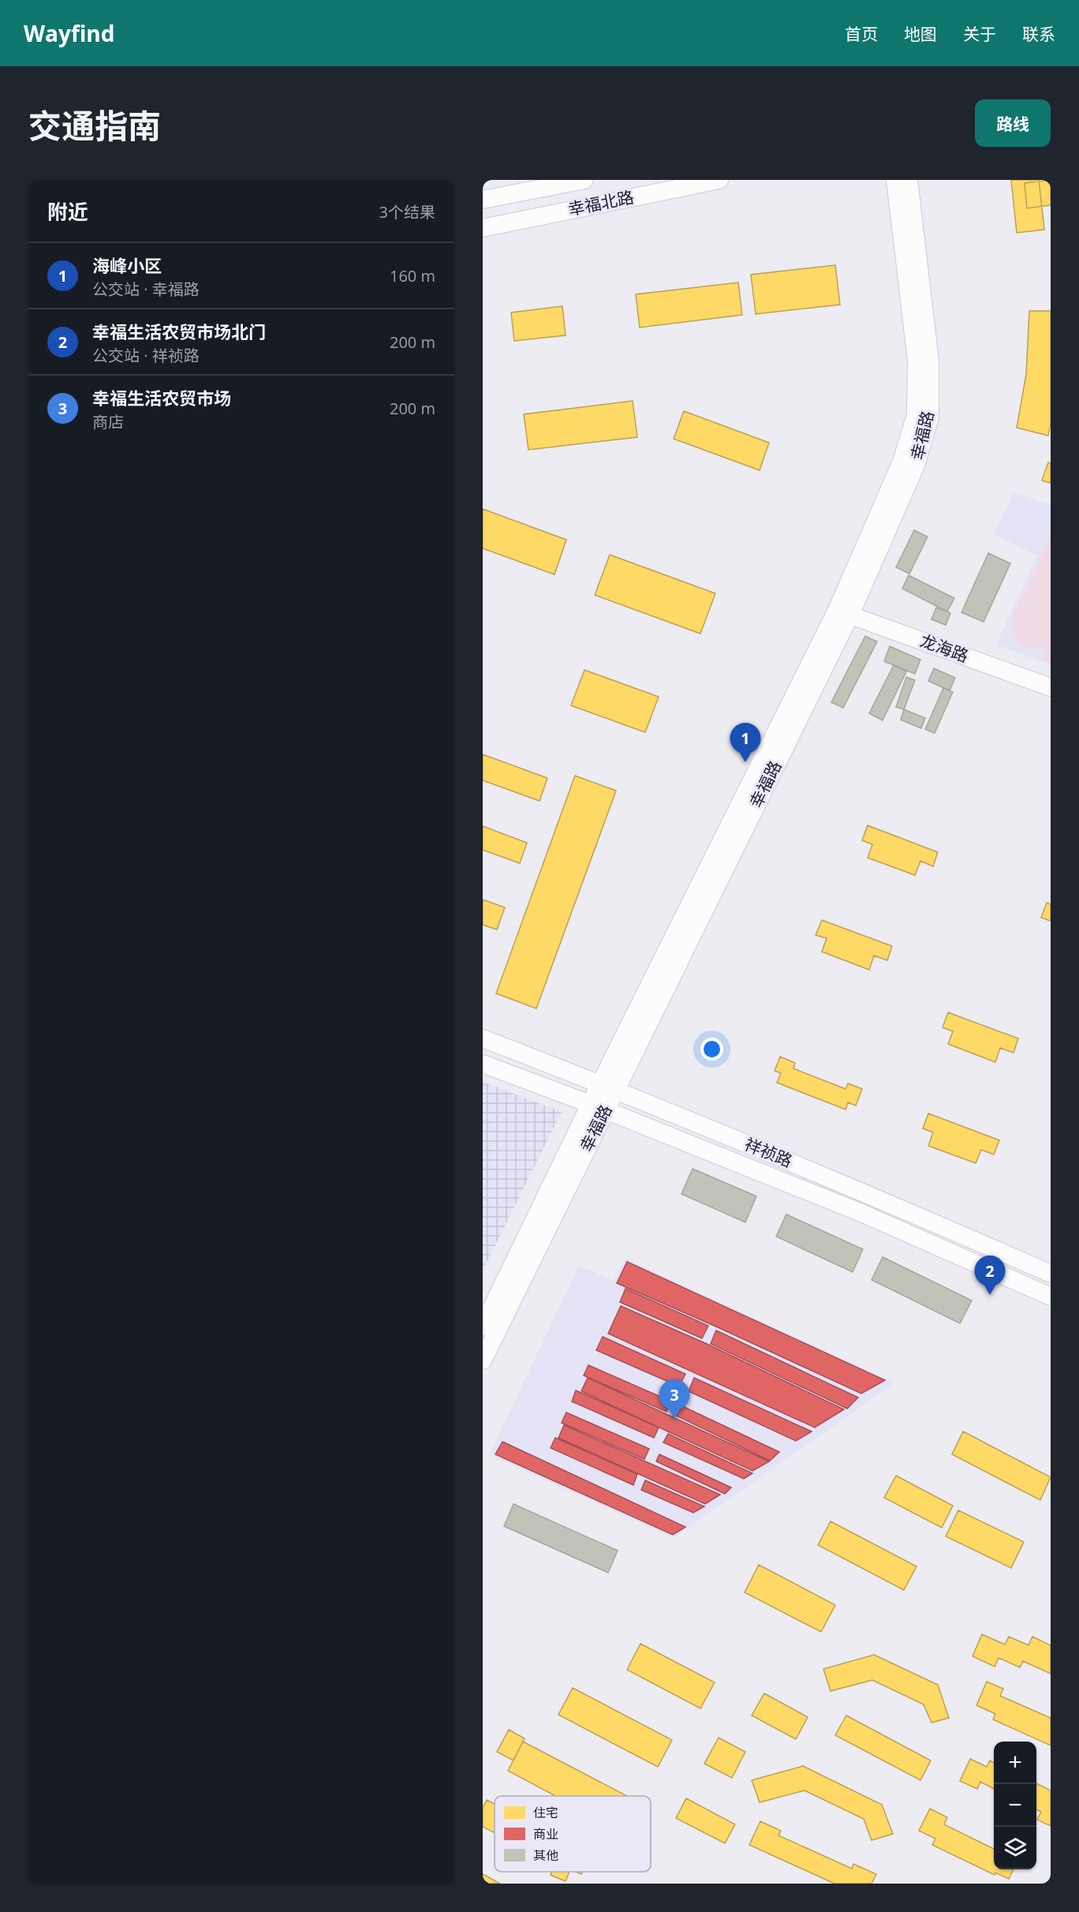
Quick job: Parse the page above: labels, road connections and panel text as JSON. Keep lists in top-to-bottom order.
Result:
{
  "streets": {
    "main road": [
      "幸福北路",
      "幸福路",
      "龙海路",
      "祥祯路"
    ]
  },
  "crossings": [
    ["幸福路", "龙海路"],
    ["幸福路", "祥祯路"]
  ],
  "legend": ["住宅", "商业", "其他"],
  "page": {
    "header": "Wayfind",
    "nav": [
      "首页",
      "地图",
      "关于",
      "联系"
    ],
    "title": "交通指南",
    "buttons": "路线",
    "heading": ["附近", "3个结果"],
    "list": [
      {
        "mark": "1",
        "name": "海峰小区",
        "note": "公交站 · 幸福路",
        "value": "160 m"
      },
      {
        "mark": "2",
        "name": "幸福生活农贸市场北门",
        "note": "公交站 · 祥祯路",
        "value": "200 m"
      },
      {
        "mark": "3",
        "name": "幸福生活农贸市场",
        "note": "商店",
        "value": "200 m"
      }
    ],
    "pins": ["1", "2", "3"],
    "map_buttons": ["+", "−"]
  }
}
